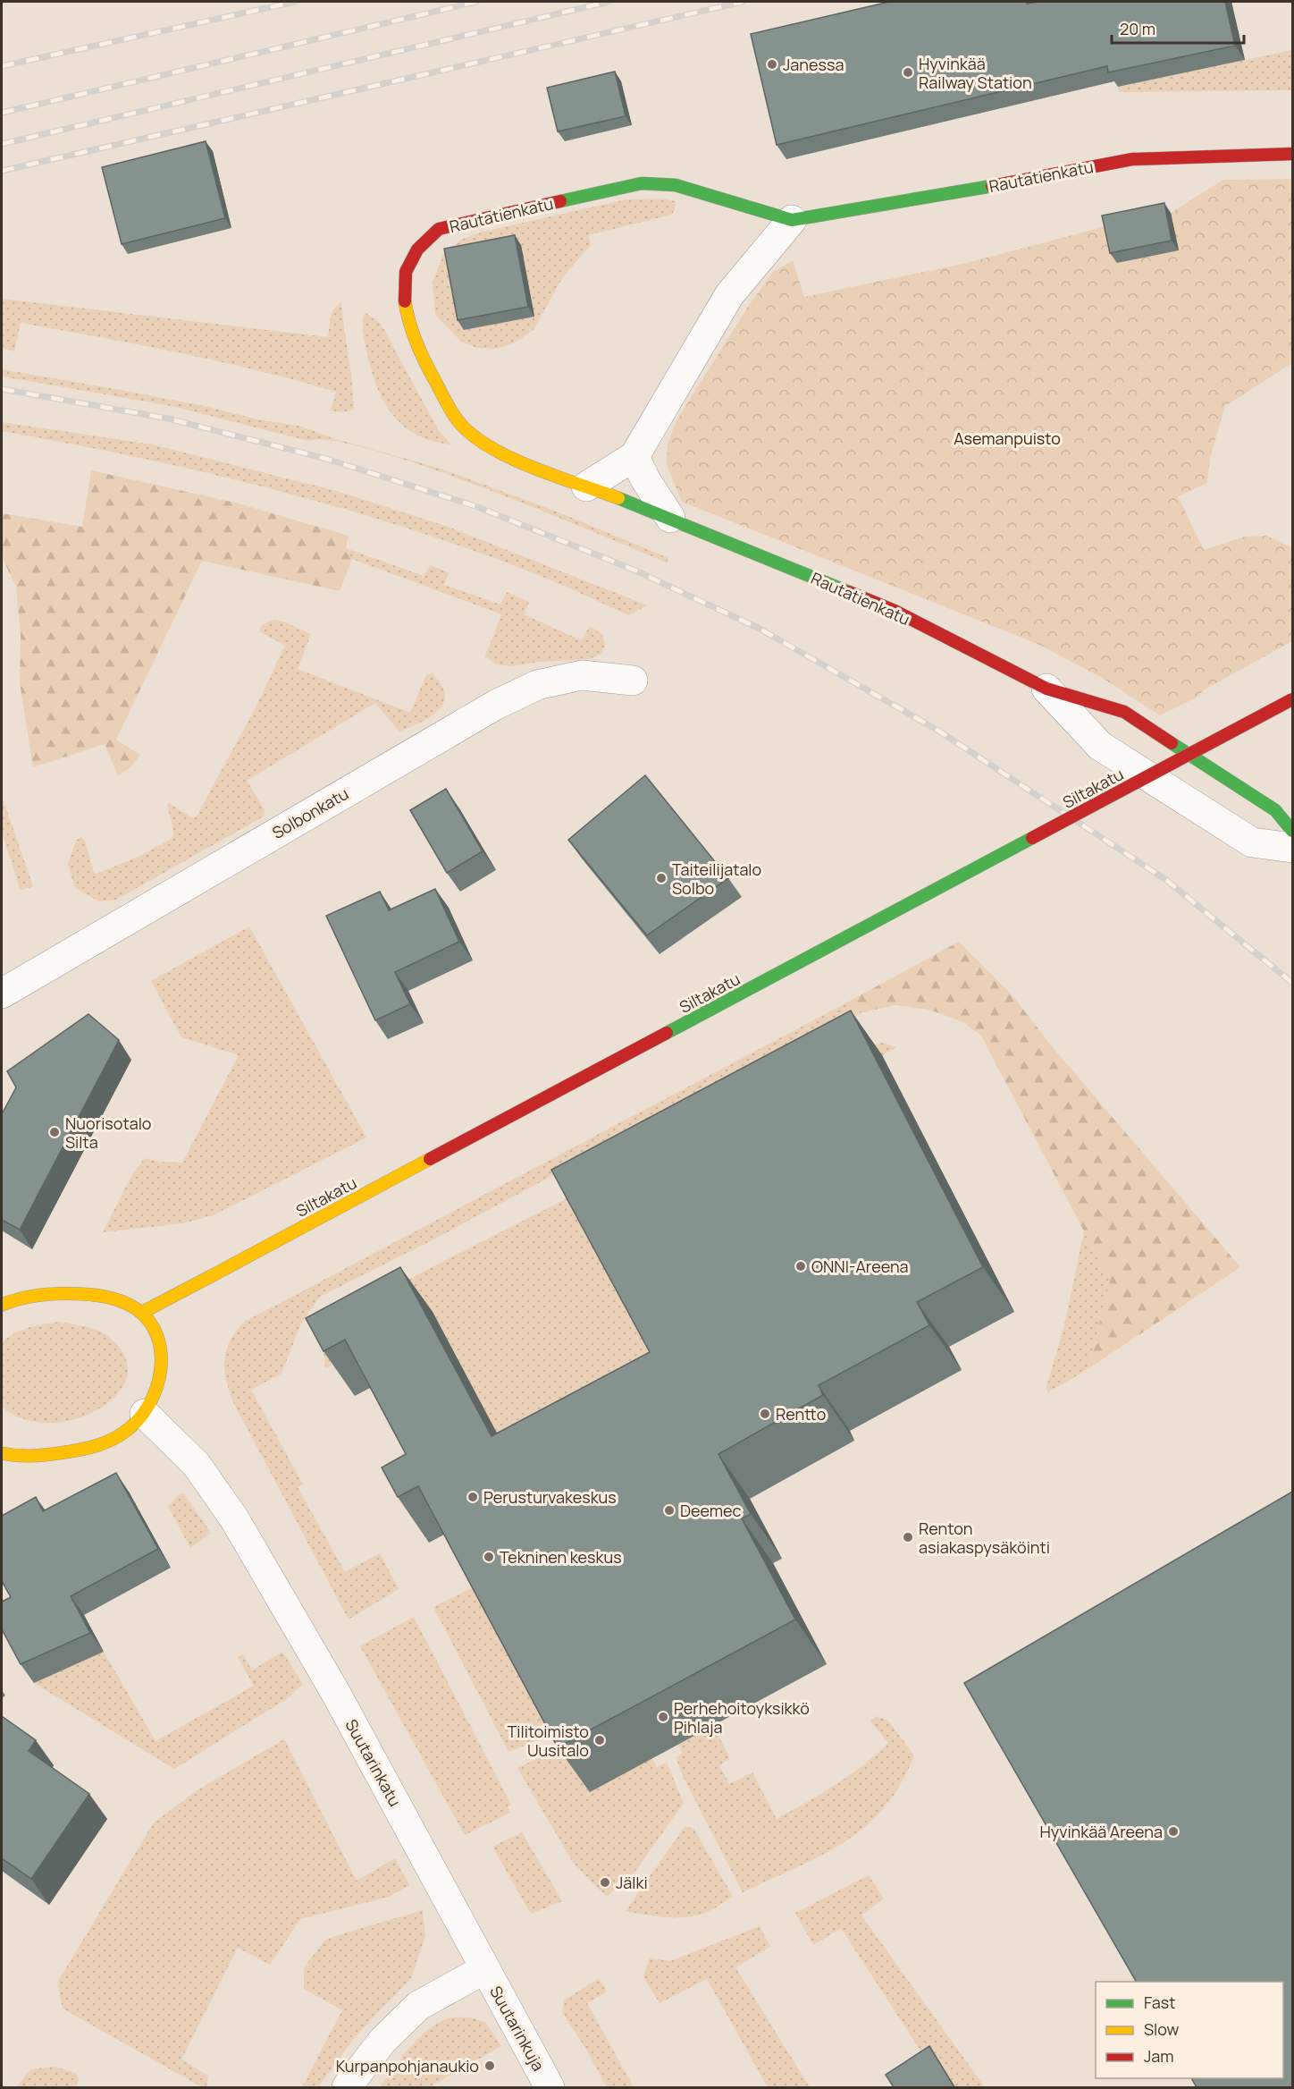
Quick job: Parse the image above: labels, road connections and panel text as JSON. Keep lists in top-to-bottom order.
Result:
{
  "streets": {
    "street": [
      "Rautatienkatu",
      "Siltakatu",
      "Solbonkatu",
      "Suutarinkatu",
      "Suutarinkuja"
    ]
  },
  "crossings": [
    ["Suutarinkatu", "Suutarinkuja"]
  ],
  "parks": ["Asemanpuisto"],
  "places": [
    "Janessa",
    "Hyvinkää Railway Station",
    "Taiteilijatalo Solbo",
    "Nuorisotalo Silta",
    "ONNI-Areena",
    "Rentto",
    "Perusturvakeskus",
    "Deemec",
    "Renton asiakaspysäköinti",
    "Tekninen keskus",
    "Perhehoitoyksikkö Pihlaja",
    "Tilitoimisto Uusitalo",
    "Hyvinkää Areena",
    "Jälki",
    "Kurpanpohjanaukio"
  ],
  "legend": ["Fast", "Slow", "Jam"],
  "scale_bar": "20 m"
}
